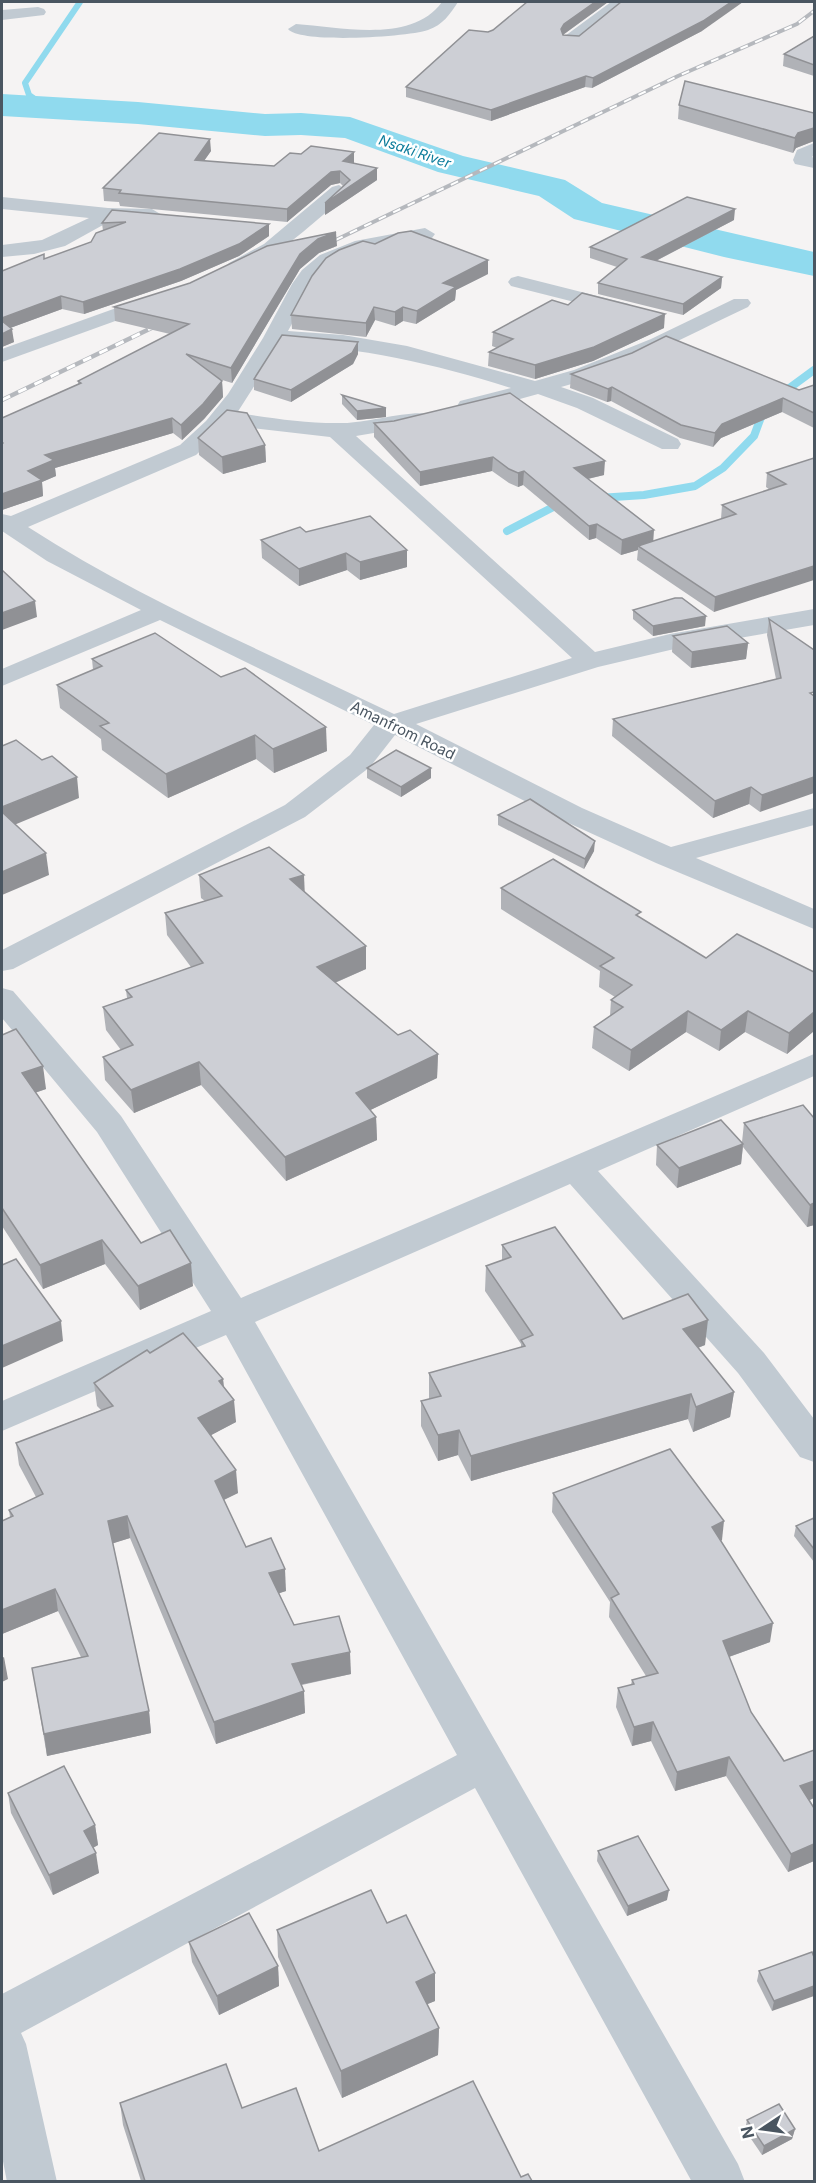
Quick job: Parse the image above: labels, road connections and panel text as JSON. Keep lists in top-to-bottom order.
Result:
{
  "streets": {
    "street": ["Amanfrom Road"]
  },
  "water": ["Nsaki River"],
  "north": "left"
}
